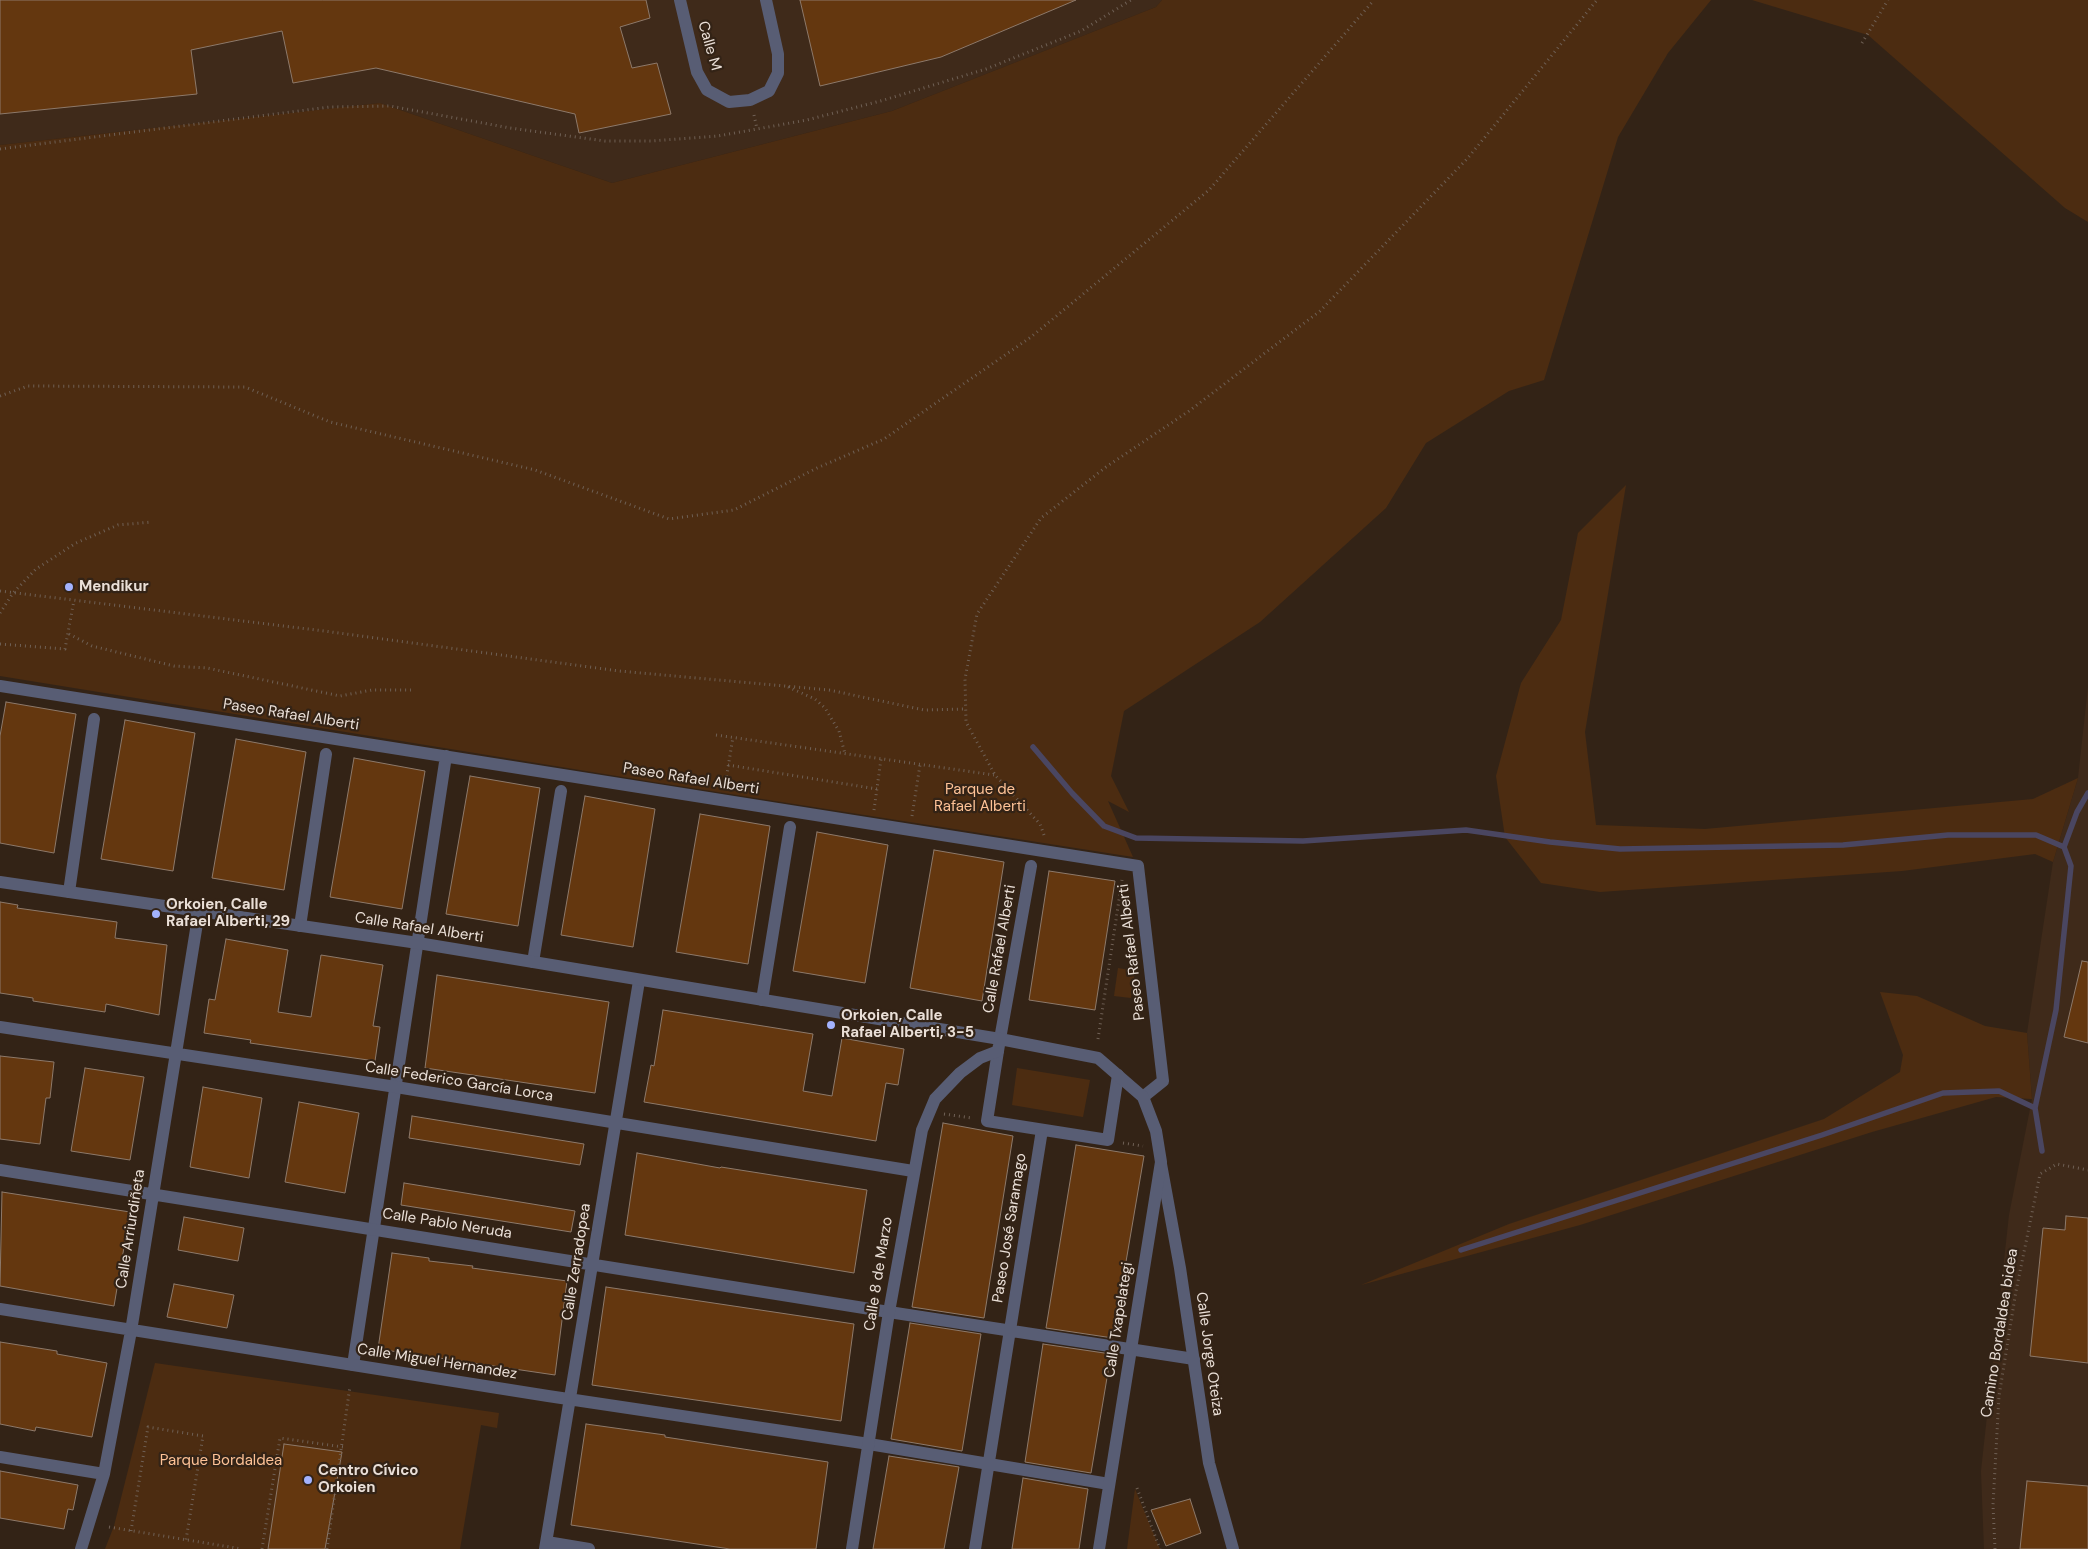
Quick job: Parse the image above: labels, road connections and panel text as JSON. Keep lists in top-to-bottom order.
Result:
{
  "streets": {
    "street": [
      "Calle M",
      "Paseo Rafael Alberti",
      "Calle Rafael Alberti",
      "Calle Federico García Lorca",
      "Calle Pablo Neruda",
      "Paseo José Saramago",
      "Calle Arriurdiñeta",
      "Calle Zerradopea",
      "Calle 8 de Marzo",
      "Calle Txapelategi",
      "Calle Jorge Oteiza",
      "Calle Miguel Hernandez"
    ],
    "path": ["Camino Bordaldea bidea"]
  },
  "crossings": [
    ["Paseo Rafael Alberti", "Calle Rafael Alberti"],
    ["Paseo Rafael Alberti", "Calle Txapelategi"],
    ["Calle Rafael Alberti", "Calle Arriurdiñeta"],
    ["Calle Rafael Alberti", "Calle Zerradopea"],
    ["Calle Rafael Alberti", "Calle 8 de Marzo"],
    ["Calle Rafael Alberti", "Calle Txapelategi"],
    ["Calle Federico García Lorca", "Calle Arriurdiñeta"],
    ["Calle Federico García Lorca", "Calle Zerradopea"],
    ["Calle Federico García Lorca", "Calle 8 de Marzo"],
    ["Calle Pablo Neruda", "Calle Arriurdiñeta"],
    ["Calle Pablo Neruda", "Calle Zerradopea"],
    ["Calle Pablo Neruda", "Calle 8 de Marzo"],
    ["Calle Arriurdiñeta", "Calle Miguel Hernandez"],
    ["Calle Zerradopea", "Calle Miguel Hernandez"],
    ["Calle 8 de Marzo", "Calle Miguel Hernandez"],
    ["Calle Txapelategi", "Calle Jorge Oteiza"]
  ],
  "parks": ["Parque de Rafael Alberti", "Parque Bordaldea"],
  "places": [
    "Mendikur",
    "Orkoien, Calle Rafael Alberti, 29",
    "Orkoien, Calle Rafael Alberti, 3-5",
    "Centro Cívico Orkoien"
  ]
}
